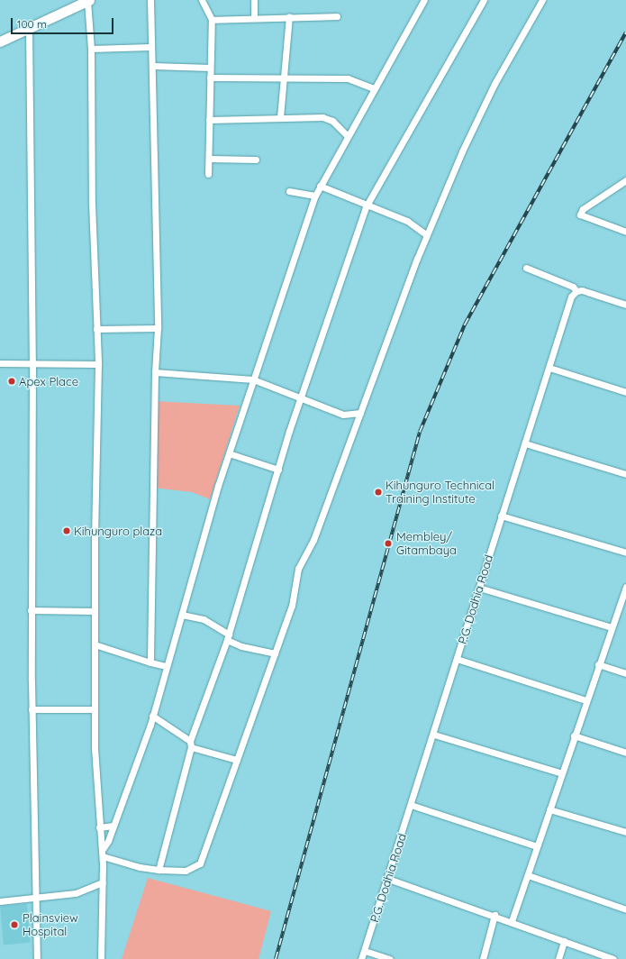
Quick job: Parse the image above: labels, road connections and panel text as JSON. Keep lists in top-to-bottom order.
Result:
{
  "streets": {
    "street": ["P.G. Dodhia Road"]
  },
  "places": [
    "Apex Place",
    "Kihunguro Technical Training Institute",
    "Kihunguro plaza",
    "Membley/ Gitambaya",
    "Plainsview Hospital"
  ],
  "scale_bar": "100 m"
}
